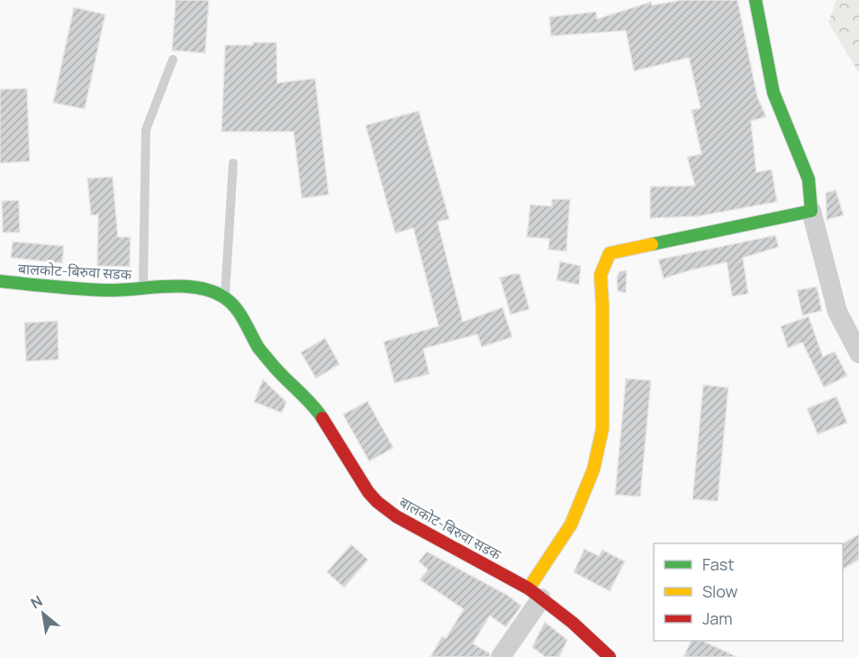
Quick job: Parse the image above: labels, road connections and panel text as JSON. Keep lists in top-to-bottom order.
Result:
{
  "streets": {
    "street": ["बालकोट-बिरुवा सडक"]
  },
  "legend": ["Fast", "Slow", "Jam"],
  "north": "top left"
}
